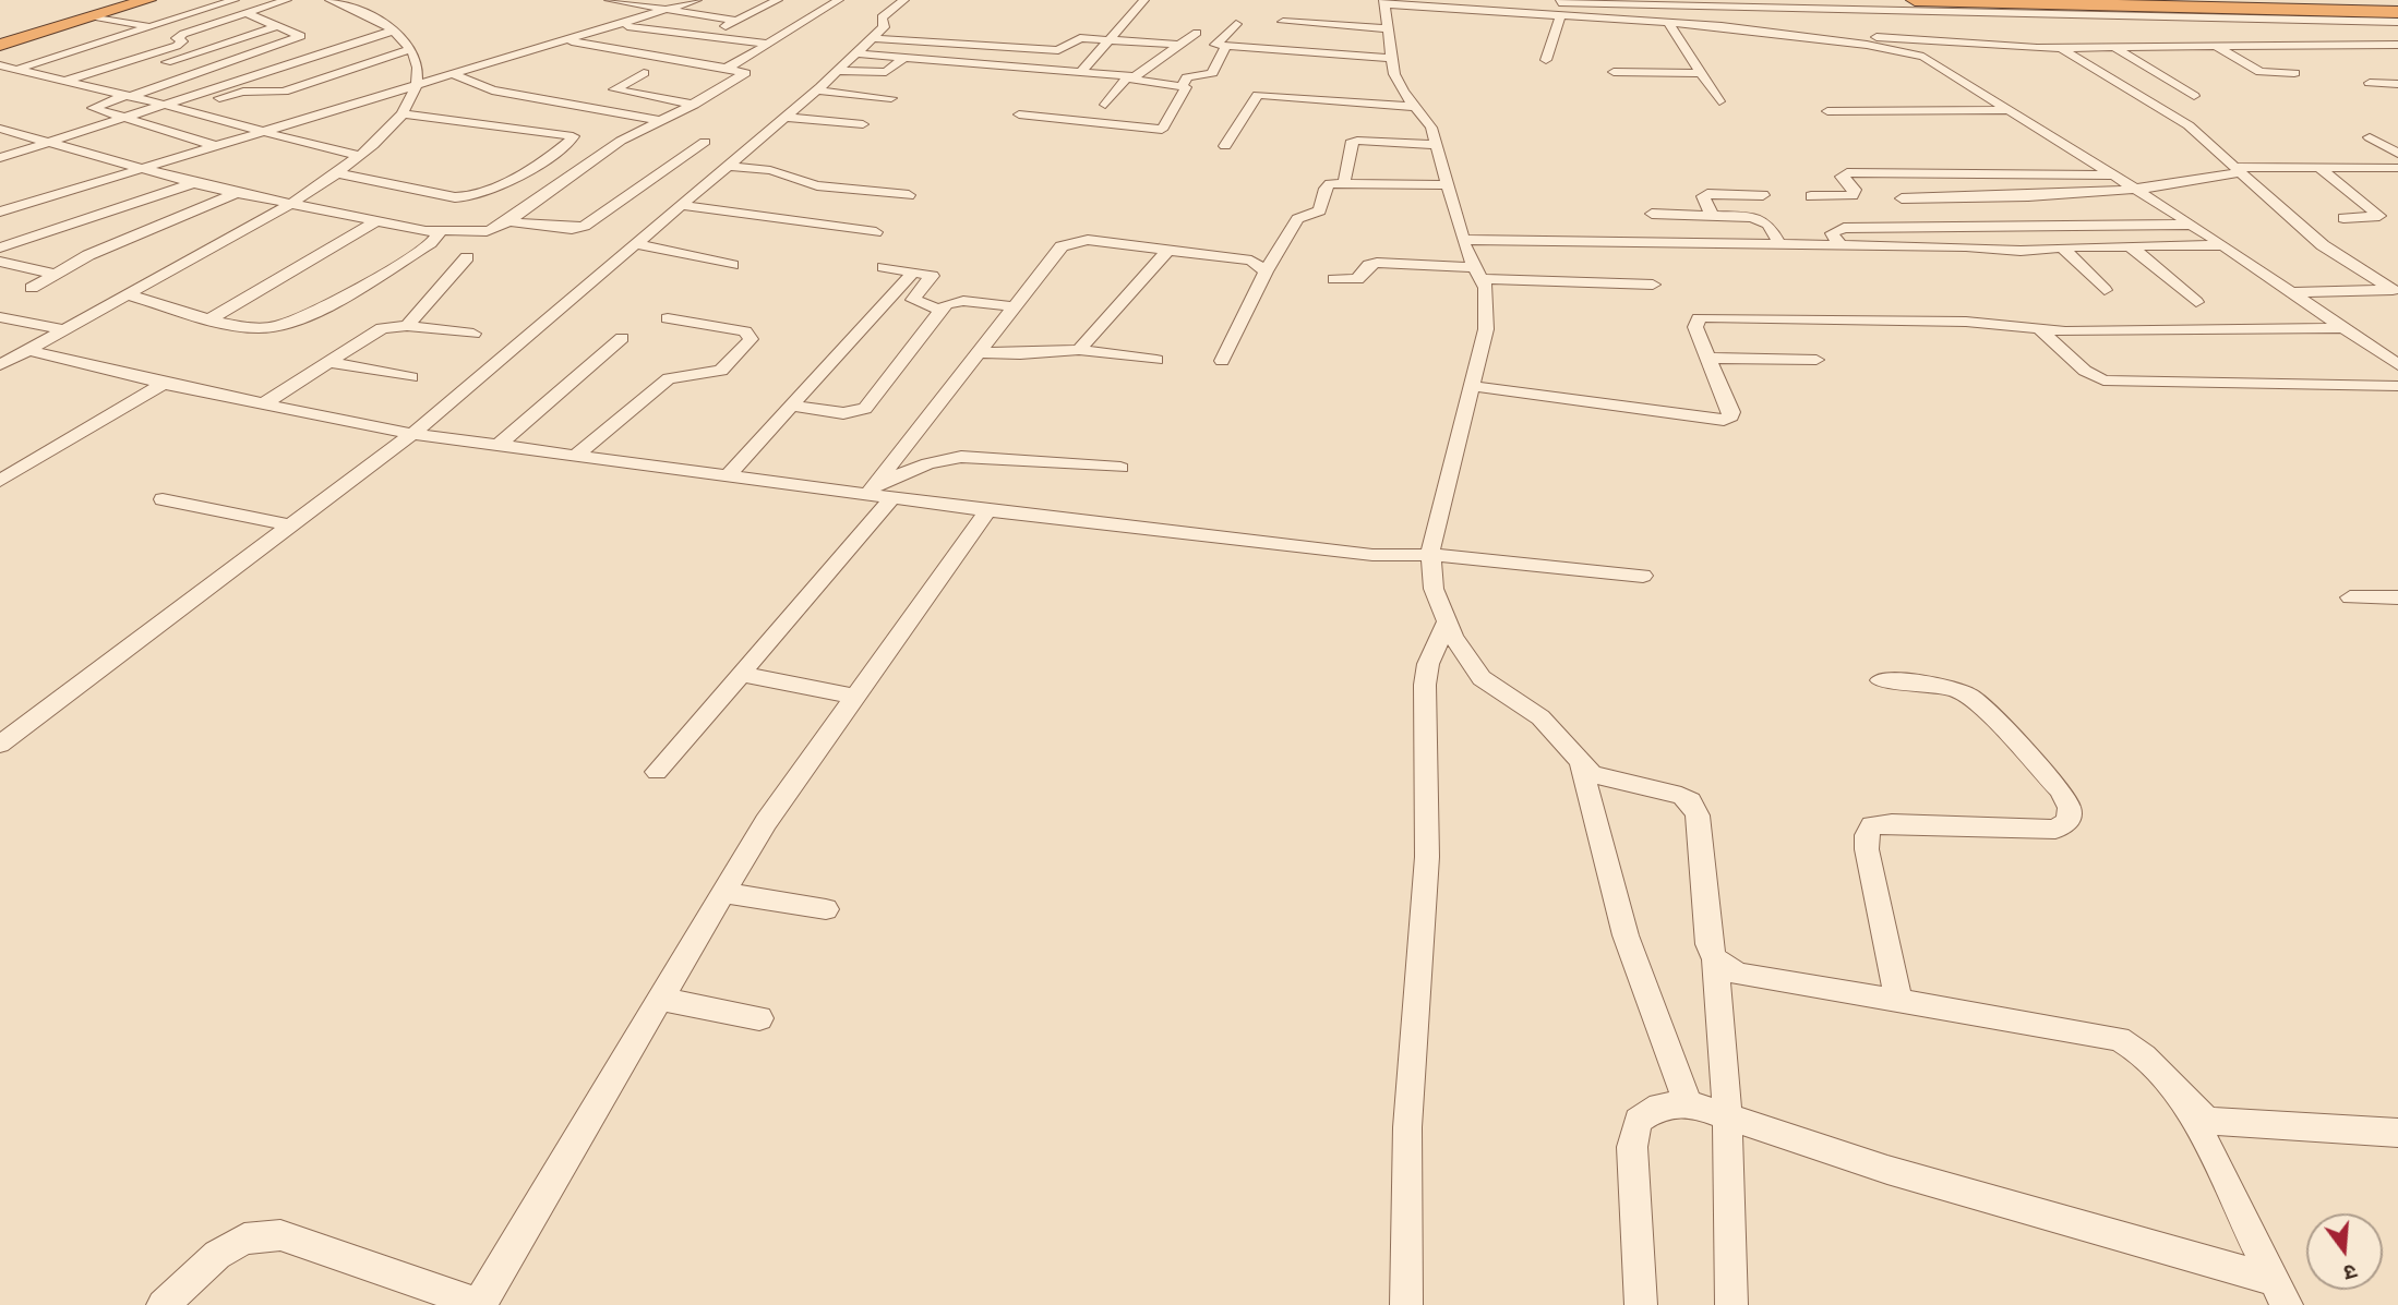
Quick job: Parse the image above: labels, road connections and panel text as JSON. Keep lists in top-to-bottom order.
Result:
{
  "north": "bottom"
}
